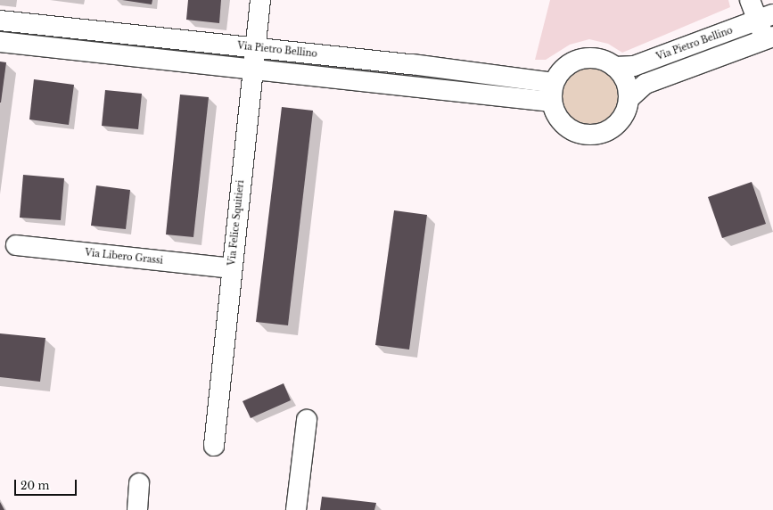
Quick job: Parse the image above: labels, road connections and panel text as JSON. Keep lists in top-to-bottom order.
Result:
{
  "streets": {
    "street": ["Via Pietro Bellino", "Via Felice Squitieri", "Via Libero Grassi"]
  },
  "crossings": [
    ["Via Pietro Bellino", "Via Felice Squitieri"],
    ["Via Felice Squitieri", "Via Libero Grassi"]
  ],
  "scale_bar": "20 m"
}
